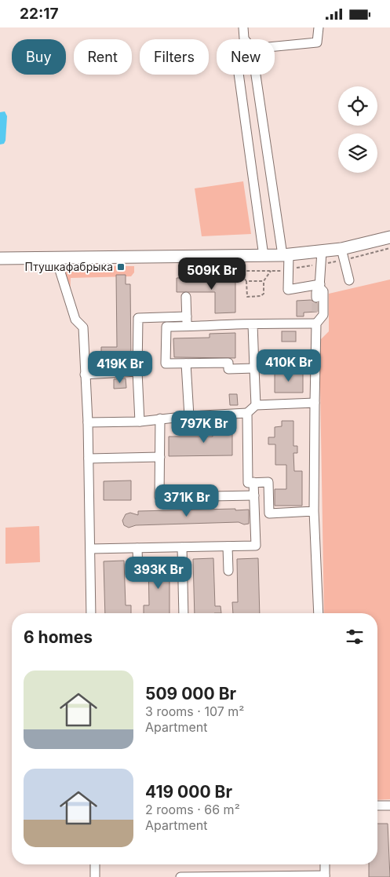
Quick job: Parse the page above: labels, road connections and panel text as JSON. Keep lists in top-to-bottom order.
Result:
{
  "places": {
    "transit": ["Птушкафабрыка"]
  },
  "page": {
    "status": "22:17",
    "chip": [
      "Buy",
      "Rent",
      "Filters",
      "New"
    ],
    "price": [
      "509K Br",
      "410K Br",
      "419K Br",
      "797K Br",
      "371K Br",
      "393K Br"
    ],
    "heading": "6 homes",
    "list": [
      {
        "name": "509 000 Br",
        "note": "3 rooms · 107 m² · Apartment"
      },
      {
        "name": "419 000 Br",
        "note": "2 rooms · 66 m² · Apartment"
      }
    ]
  }
}
